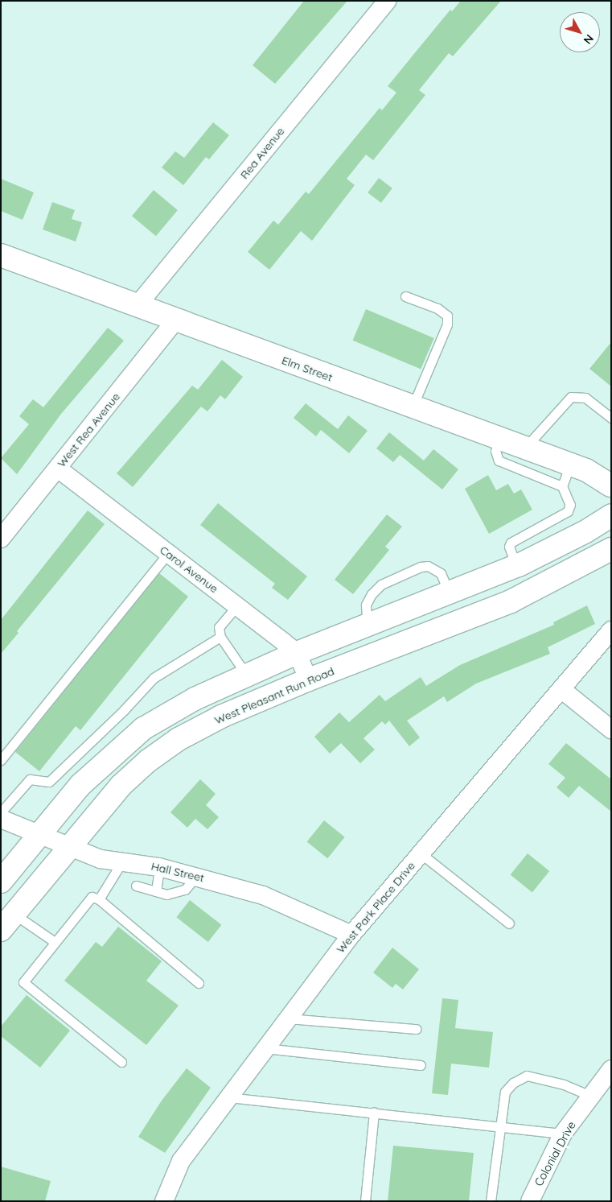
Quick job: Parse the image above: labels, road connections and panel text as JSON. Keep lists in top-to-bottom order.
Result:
{
  "streets": {
    "main road": ["Elm Street", "West Pleasant Run Road"],
    "street": [
      "Rea Avenue",
      "West Rea Avenue",
      "Carol Avenue",
      "Hall Street",
      "West Park Place Drive",
      "Colonial Drive"
    ]
  },
  "crossings": [
    ["Rea Avenue", "Elm Street"],
    ["Elm Street", "West Rea Avenue"],
    ["West Rea Avenue", "Carol Avenue"],
    ["Carol Avenue", "West Pleasant Run Road"],
    ["West Pleasant Run Road", "Hall Street"],
    ["Hall Street", "West Park Place Drive"]
  ],
  "north": "bottom right"
}
